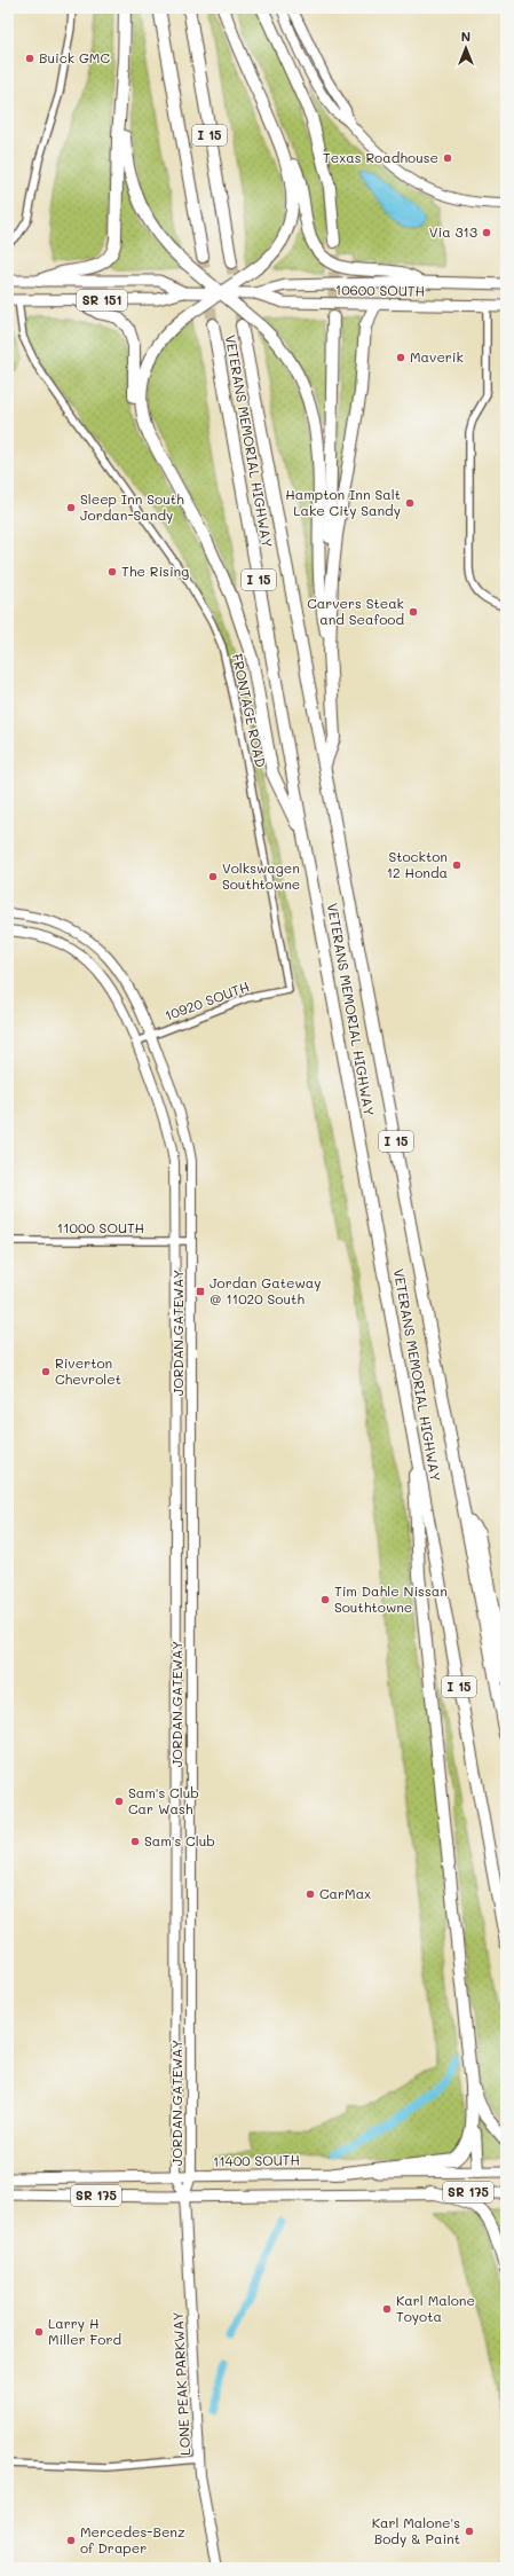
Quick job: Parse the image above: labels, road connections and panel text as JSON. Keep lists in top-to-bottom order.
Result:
{
  "streets": {
    "highway": ["I 15", "VETERANS MEMORIAL HIGHWAY"],
    "main road": [
      "10600 SOUTH",
      "SR 151",
      "JORDAN GATEWAY",
      "11400 SOUTH",
      "SR 175",
      "LONE PEAK PARKWAY"
    ],
    "street": ["FRONTAGE ROAD", "10920 SOUTH", "11000 SOUTH"]
  },
  "crossings": [
    ["10600 SOUTH", "FRONTAGE ROAD"],
    ["FRONTAGE ROAD", "10920 SOUTH"],
    ["10920 SOUTH", "JORDAN GATEWAY"],
    ["11000 SOUTH", "JORDAN GATEWAY"],
    ["JORDAN GATEWAY", "11400 SOUTH"],
    ["JORDAN GATEWAY", "SR 175"],
    ["JORDAN GATEWAY", "LONE PEAK PARKWAY"],
    ["SR 175", "LONE PEAK PARKWAY"]
  ],
  "places": {
    "other": [
      "Buick GMC",
      "Texas Roadhouse",
      "Via 313",
      "Maverik",
      "Hampton Inn Salt Lake City Sandy",
      "Sleep Inn South Jordan-Sandy",
      "The Rising",
      "Carvers Steak and Seafood",
      "Stockton 12 Honda",
      "Volkswagen Southtowne",
      "Riverton Chevrolet",
      "Tim Dahle Nissan Southtowne",
      "Sam's Club Car Wash",
      "Sam's Club",
      "CarMax",
      "Karl Malone Toyota",
      "Larry H Miller Ford",
      "Karl Malone's Body & Paint",
      "Mercedes-Benz of Draper"
    ],
    "transit": ["Jordan Gateway @ 11020 South"]
  },
  "north": "top"
}
